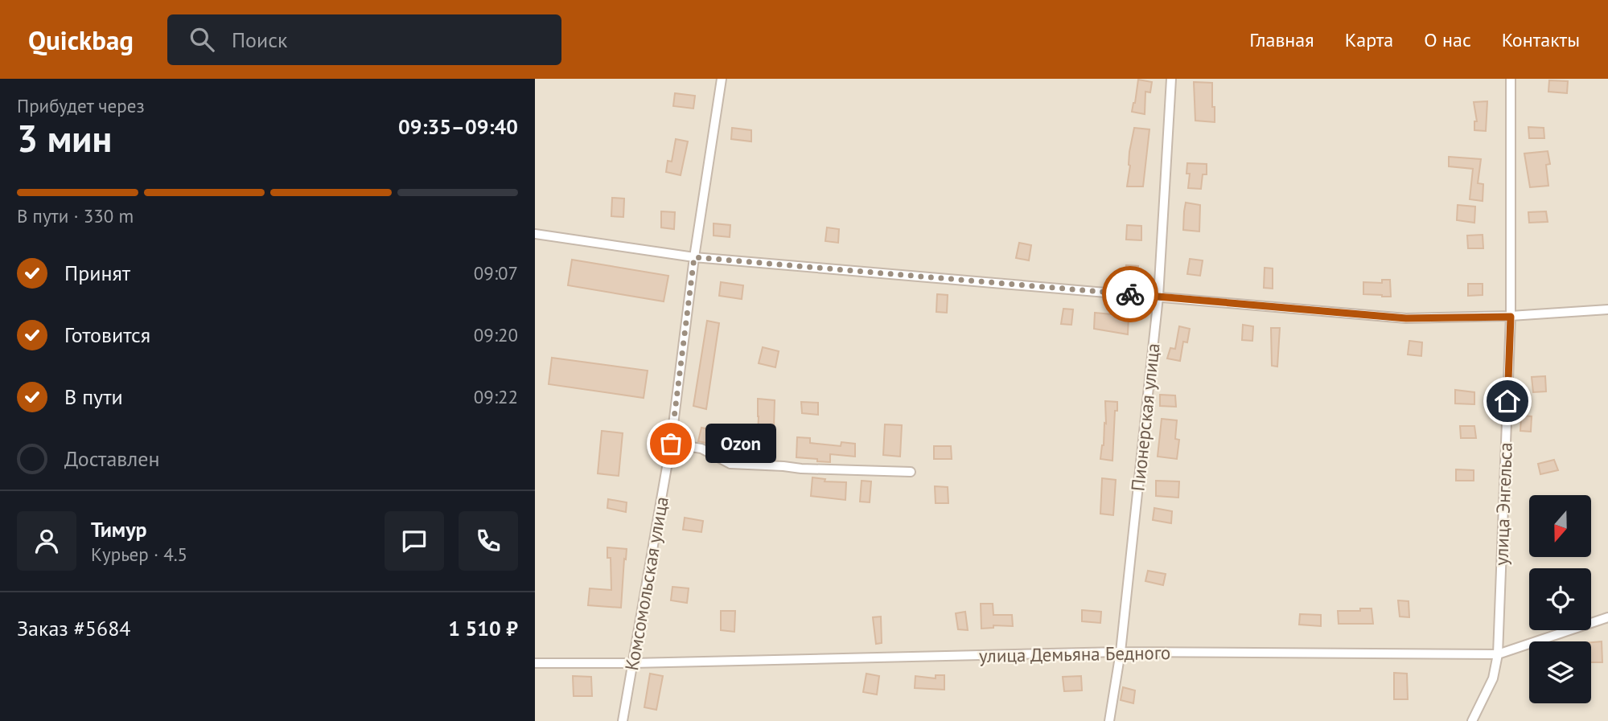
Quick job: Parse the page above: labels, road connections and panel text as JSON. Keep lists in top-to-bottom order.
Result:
{
  "streets": {
    "street": [
      "Пионерская улица",
      "улица Энгельса",
      "Комсомольская улица",
      "улица Демьяна Бедного"
    ]
  },
  "crossings": [
    ["Пионерская улица", "улица Демьяна Бедного"],
    ["улица Энгельса", "улица Демьяна Бедного"],
    ["Комсомольская улица", "улица Демьяна Бедного"]
  ],
  "places": ["Ozon"],
  "north": "bottom",
  "page": {
    "header": "Quickbag",
    "search": "Поиск",
    "nav": [
      "Главная",
      "Карта",
      "О нас",
      "Контакты"
    ],
    "heading": ["3 мин", "Прибудет через", "09:35–09:40"],
    "panel": [
      "Тимур",
      "Курьер · 4.5",
      "Заказ #5684",
      "1 510 ₽"
    ],
    "bar": "В пути · 330 m",
    "list": [
      ["Принят", "09:07"],
      ["Готовится", "09:20"],
      ["В пути", "09:22"],
      "Доставлен"
    ],
    "bubble": "Ozon"
  }
}
